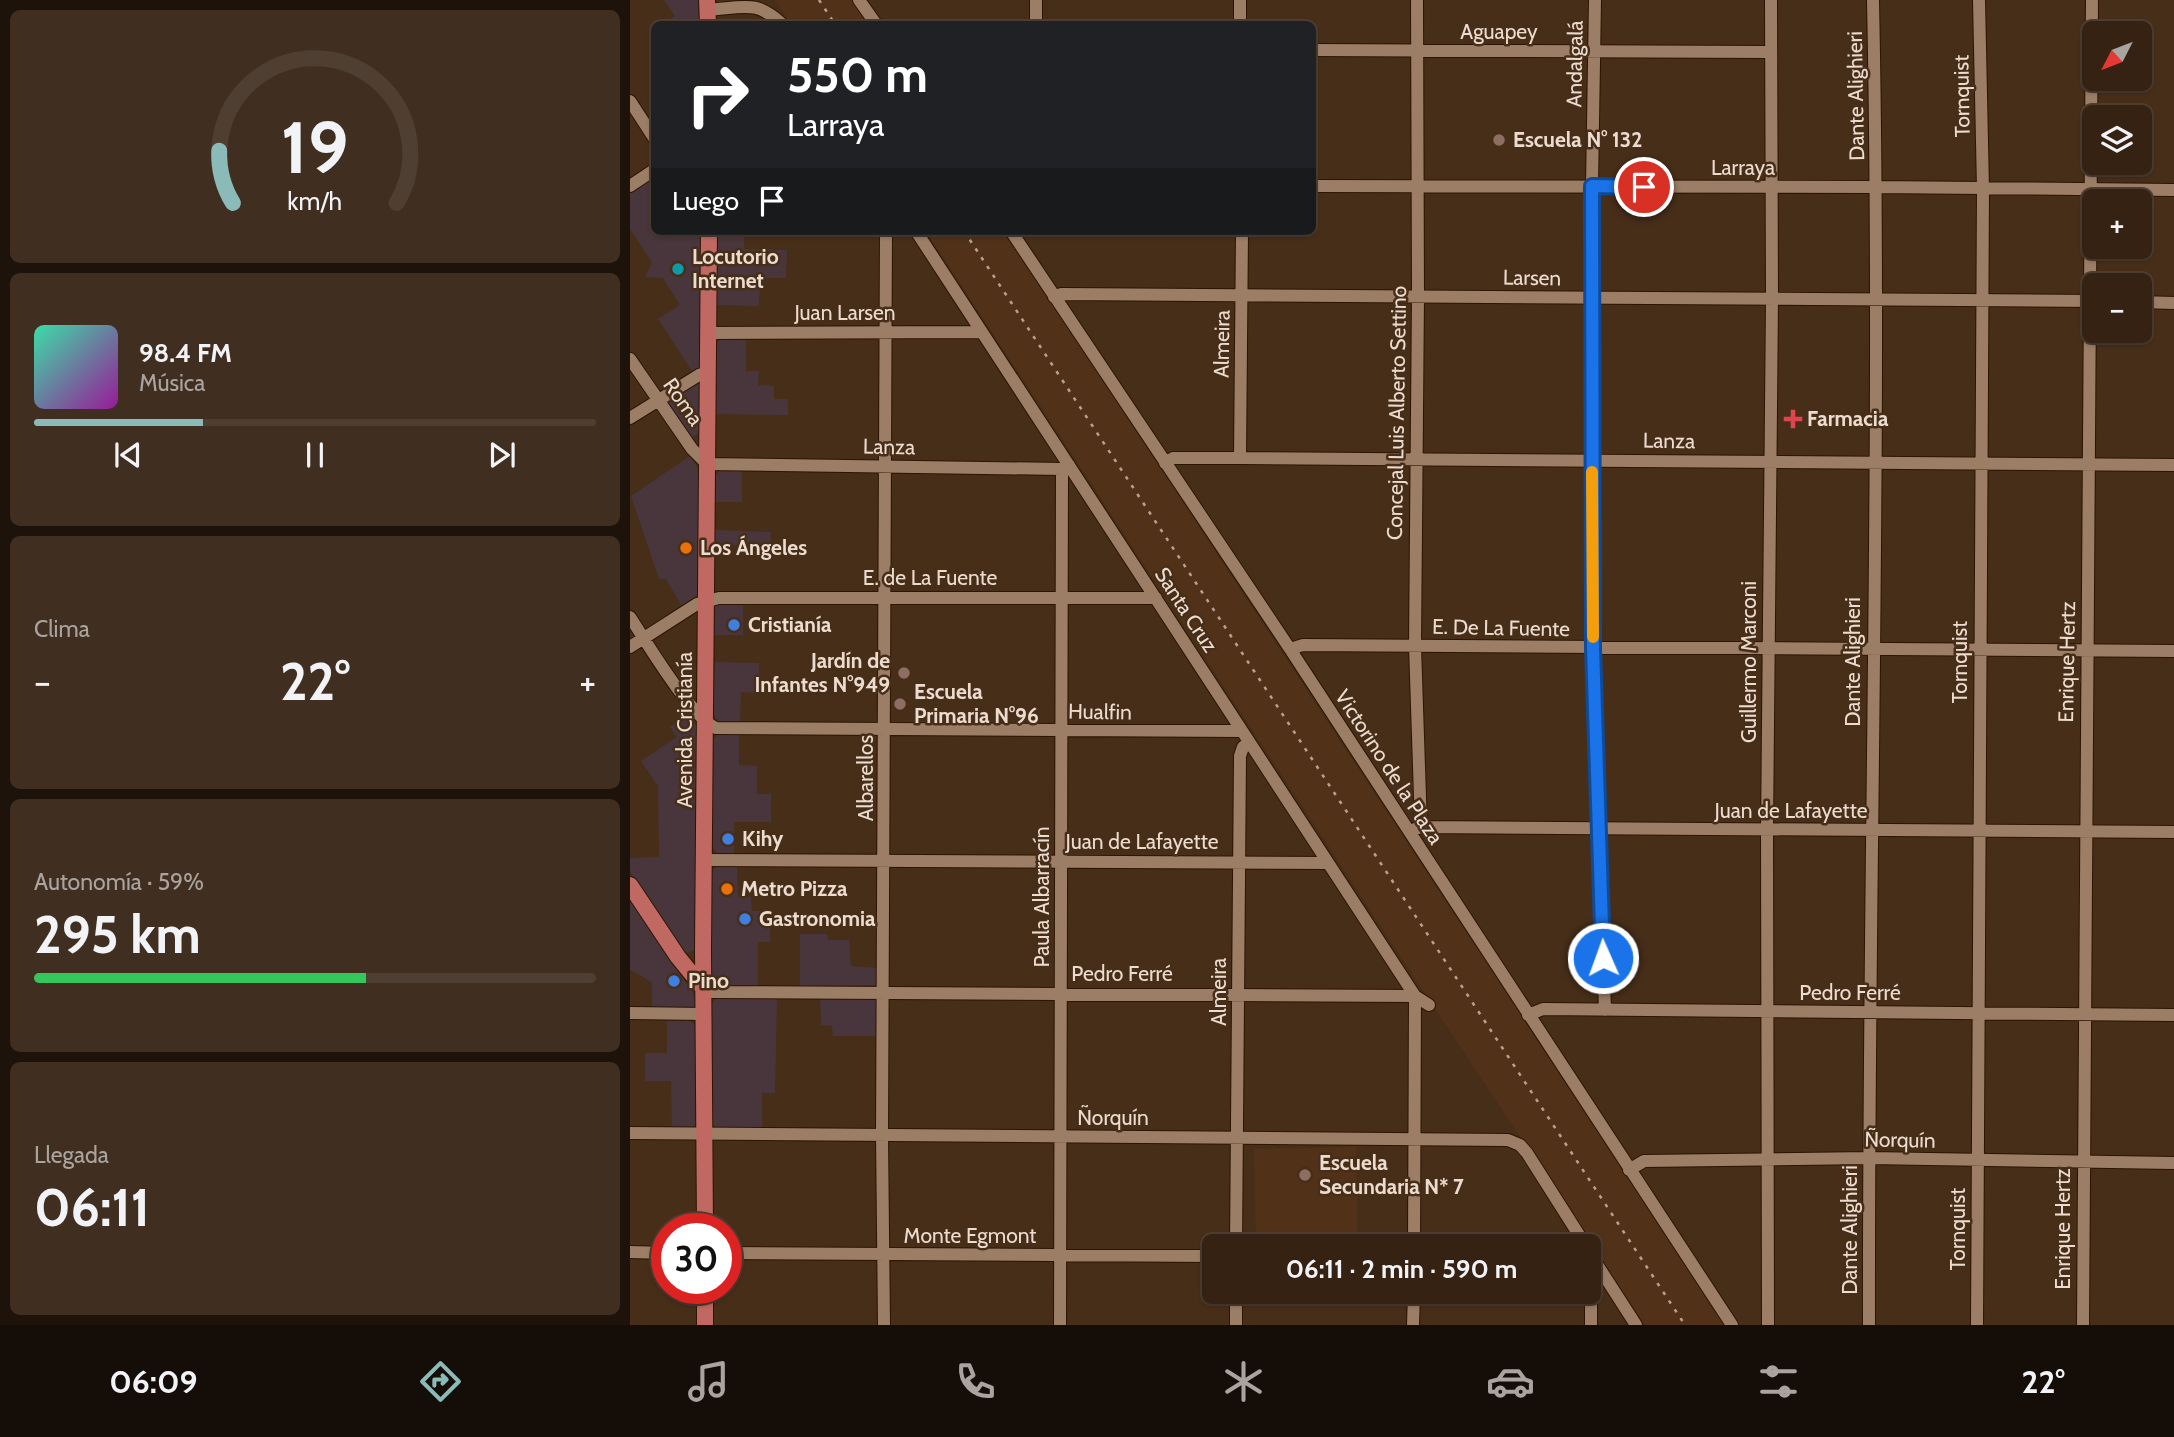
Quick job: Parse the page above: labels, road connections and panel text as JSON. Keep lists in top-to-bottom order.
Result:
{
  "streets": {
    "main road": ["Avenida Cristianía"],
    "street": [
      "Aguapey",
      "Andalgalá",
      "Dante Alighieri",
      "Tornquist",
      "Larraya",
      "Larsen",
      "Juan Larsen",
      "Almeira",
      "Roma",
      "Concejal Luis Alberto Settino",
      "Lanza",
      "E. de La Fuente",
      "Santa Cruz",
      "E. De La Fuente",
      "Guillermo Marconi",
      "Enrique Hertz",
      "Hualfin",
      "Victorino de la Plaza",
      "Albarellos",
      "Juan de Lafayette",
      "Paula Albarracín",
      "Pedro Ferré",
      "Ñorquín",
      "Monte Egmont"
    ]
  },
  "crossings": [
    ["Aguapey", "Andalgalá"],
    ["Aguapey", "Concejal Luis Alberto Settino"],
    ["Aguapey", "Guillermo Marconi"],
    ["Andalgalá", "Larraya"],
    ["Andalgalá", "Larsen"],
    ["Andalgalá", "Lanza"],
    ["Andalgalá", "E. De La Fuente"],
    ["Andalgalá", "Juan de Lafayette"],
    ["Andalgalá", "Pedro Ferré"],
    ["Dante Alighieri", "Larraya"],
    ["Dante Alighieri", "Larsen"],
    ["Dante Alighieri", "Lanza"],
    ["Dante Alighieri", "E. De La Fuente"],
    ["Dante Alighieri", "Juan de Lafayette"],
    ["Dante Alighieri", "Pedro Ferré"],
    ["Dante Alighieri", "Ñorquín"],
    ["Tornquist", "Larraya"],
    ["Tornquist", "Larsen"],
    ["Tornquist", "Lanza"],
    ["Tornquist", "E. De La Fuente"],
    ["Tornquist", "Juan de Lafayette"],
    ["Tornquist", "Pedro Ferré"],
    ["Tornquist", "Ñorquín"],
    ["Larraya", "Concejal Luis Alberto Settino"],
    ["Larraya", "Guillermo Marconi"],
    ["Larsen", "Almeira"],
    ["Larsen", "Concejal Luis Alberto Settino"],
    ["Larsen", "Guillermo Marconi"],
    ["Larsen", "Victorino de la Plaza"],
    ["Juan Larsen", "Santa Cruz"],
    ["Juan Larsen", "Avenida Cristianía"],
    ["Juan Larsen", "Albarellos"],
    ["Almeira", "Lanza"],
    ["Almeira", "Santa Cruz"],
    ["Almeira", "Hualfin"],
    ["Almeira", "Juan de Lafayette"],
    ["Almeira", "Pedro Ferré"],
    ["Almeira", "Ñorquín"],
    ["Roma", "Lanza"],
    ["Roma", "Avenida Cristianía"],
    ["Concejal Luis Alberto Settino", "Lanza"],
    ["Concejal Luis Alberto Settino", "E. De La Fuente"],
    ["Concejal Luis Alberto Settino", "Juan de Lafayette"],
    ["Lanza", "Santa Cruz"],
    ["Lanza", "Guillermo Marconi"],
    ["Lanza", "Enrique Hertz"],
    ["Lanza", "Avenida Cristianía"],
    ["Lanza", "Victorino de la Plaza"],
    ["Lanza", "Albarellos"],
    ["Lanza", "Paula Albarracín"],
    ["E. de La Fuente", "Santa Cruz"],
    ["E. de La Fuente", "Avenida Cristianía"],
    ["E. de La Fuente", "Albarellos"],
    ["E. de La Fuente", "Paula Albarracín"],
    ["Santa Cruz", "Hualfin"],
    ["Santa Cruz", "Juan de Lafayette"],
    ["Santa Cruz", "Paula Albarracín"],
    ["Santa Cruz", "Pedro Ferré"],
    ["E. De La Fuente", "Guillermo Marconi"],
    ["E. De La Fuente", "Enrique Hertz"],
    ["E. De La Fuente", "Victorino de la Plaza"],
    ["Guillermo Marconi", "Juan de Lafayette"],
    ["Guillermo Marconi", "Pedro Ferré"],
    ["Guillermo Marconi", "Ñorquín"],
    ["Enrique Hertz", "Juan de Lafayette"],
    ["Enrique Hertz", "Pedro Ferré"],
    ["Enrique Hertz", "Ñorquín"],
    ["Hualfin", "Avenida Cristianía"],
    ["Hualfin", "Albarellos"],
    ["Hualfin", "Paula Albarracín"],
    ["Avenida Cristianía", "Juan de Lafayette"],
    ["Avenida Cristianía", "Pedro Ferré"],
    ["Avenida Cristianía", "Ñorquín"],
    ["Victorino de la Plaza", "Juan de Lafayette"],
    ["Victorino de la Plaza", "Pedro Ferré"],
    ["Victorino de la Plaza", "Ñorquín"],
    ["Albarellos", "Juan de Lafayette"],
    ["Albarellos", "Pedro Ferré"],
    ["Albarellos", "Ñorquín"],
    ["Albarellos", "Monte Egmont"],
    ["Juan de Lafayette", "Paula Albarracín"],
    ["Paula Albarracín", "Pedro Ferré"],
    ["Paula Albarracín", "Ñorquín"],
    ["Paula Albarracín", "Monte Egmont"]
  ],
  "places": {
    "other": [
      "Escuela N° 132",
      "Locutorio Internet",
      "Los Ángeles",
      "Cristianía",
      "Jardín de Infantes N°949",
      "Escuela Primaria N°96",
      "Kihy",
      "Metro Pizza",
      "Gastronomia",
      "Pino",
      "Escuela Secundaria N* 7"
    ],
    "health": ["Farmacia"]
  },
  "north": "bottom left",
  "page": {
    "map_buttons": ["+", "−"],
    "turn": ["550 m", "Larraya"],
    "then": "Luego",
    "song": ["98.4 FM", "Música"],
    "tile": [
      "Clima",
      ["Autonomía · 59%", "295 km"],
      ["Llegada", "06:11"]
    ],
    "heat": ["−", "22°", "+"],
    "limit": "30",
    "trip": "06:11 · 2 min · 590 m",
    "tabs": ["06:09", "22°"],
    "gauge": ["19", "km/h"]
  }
}
